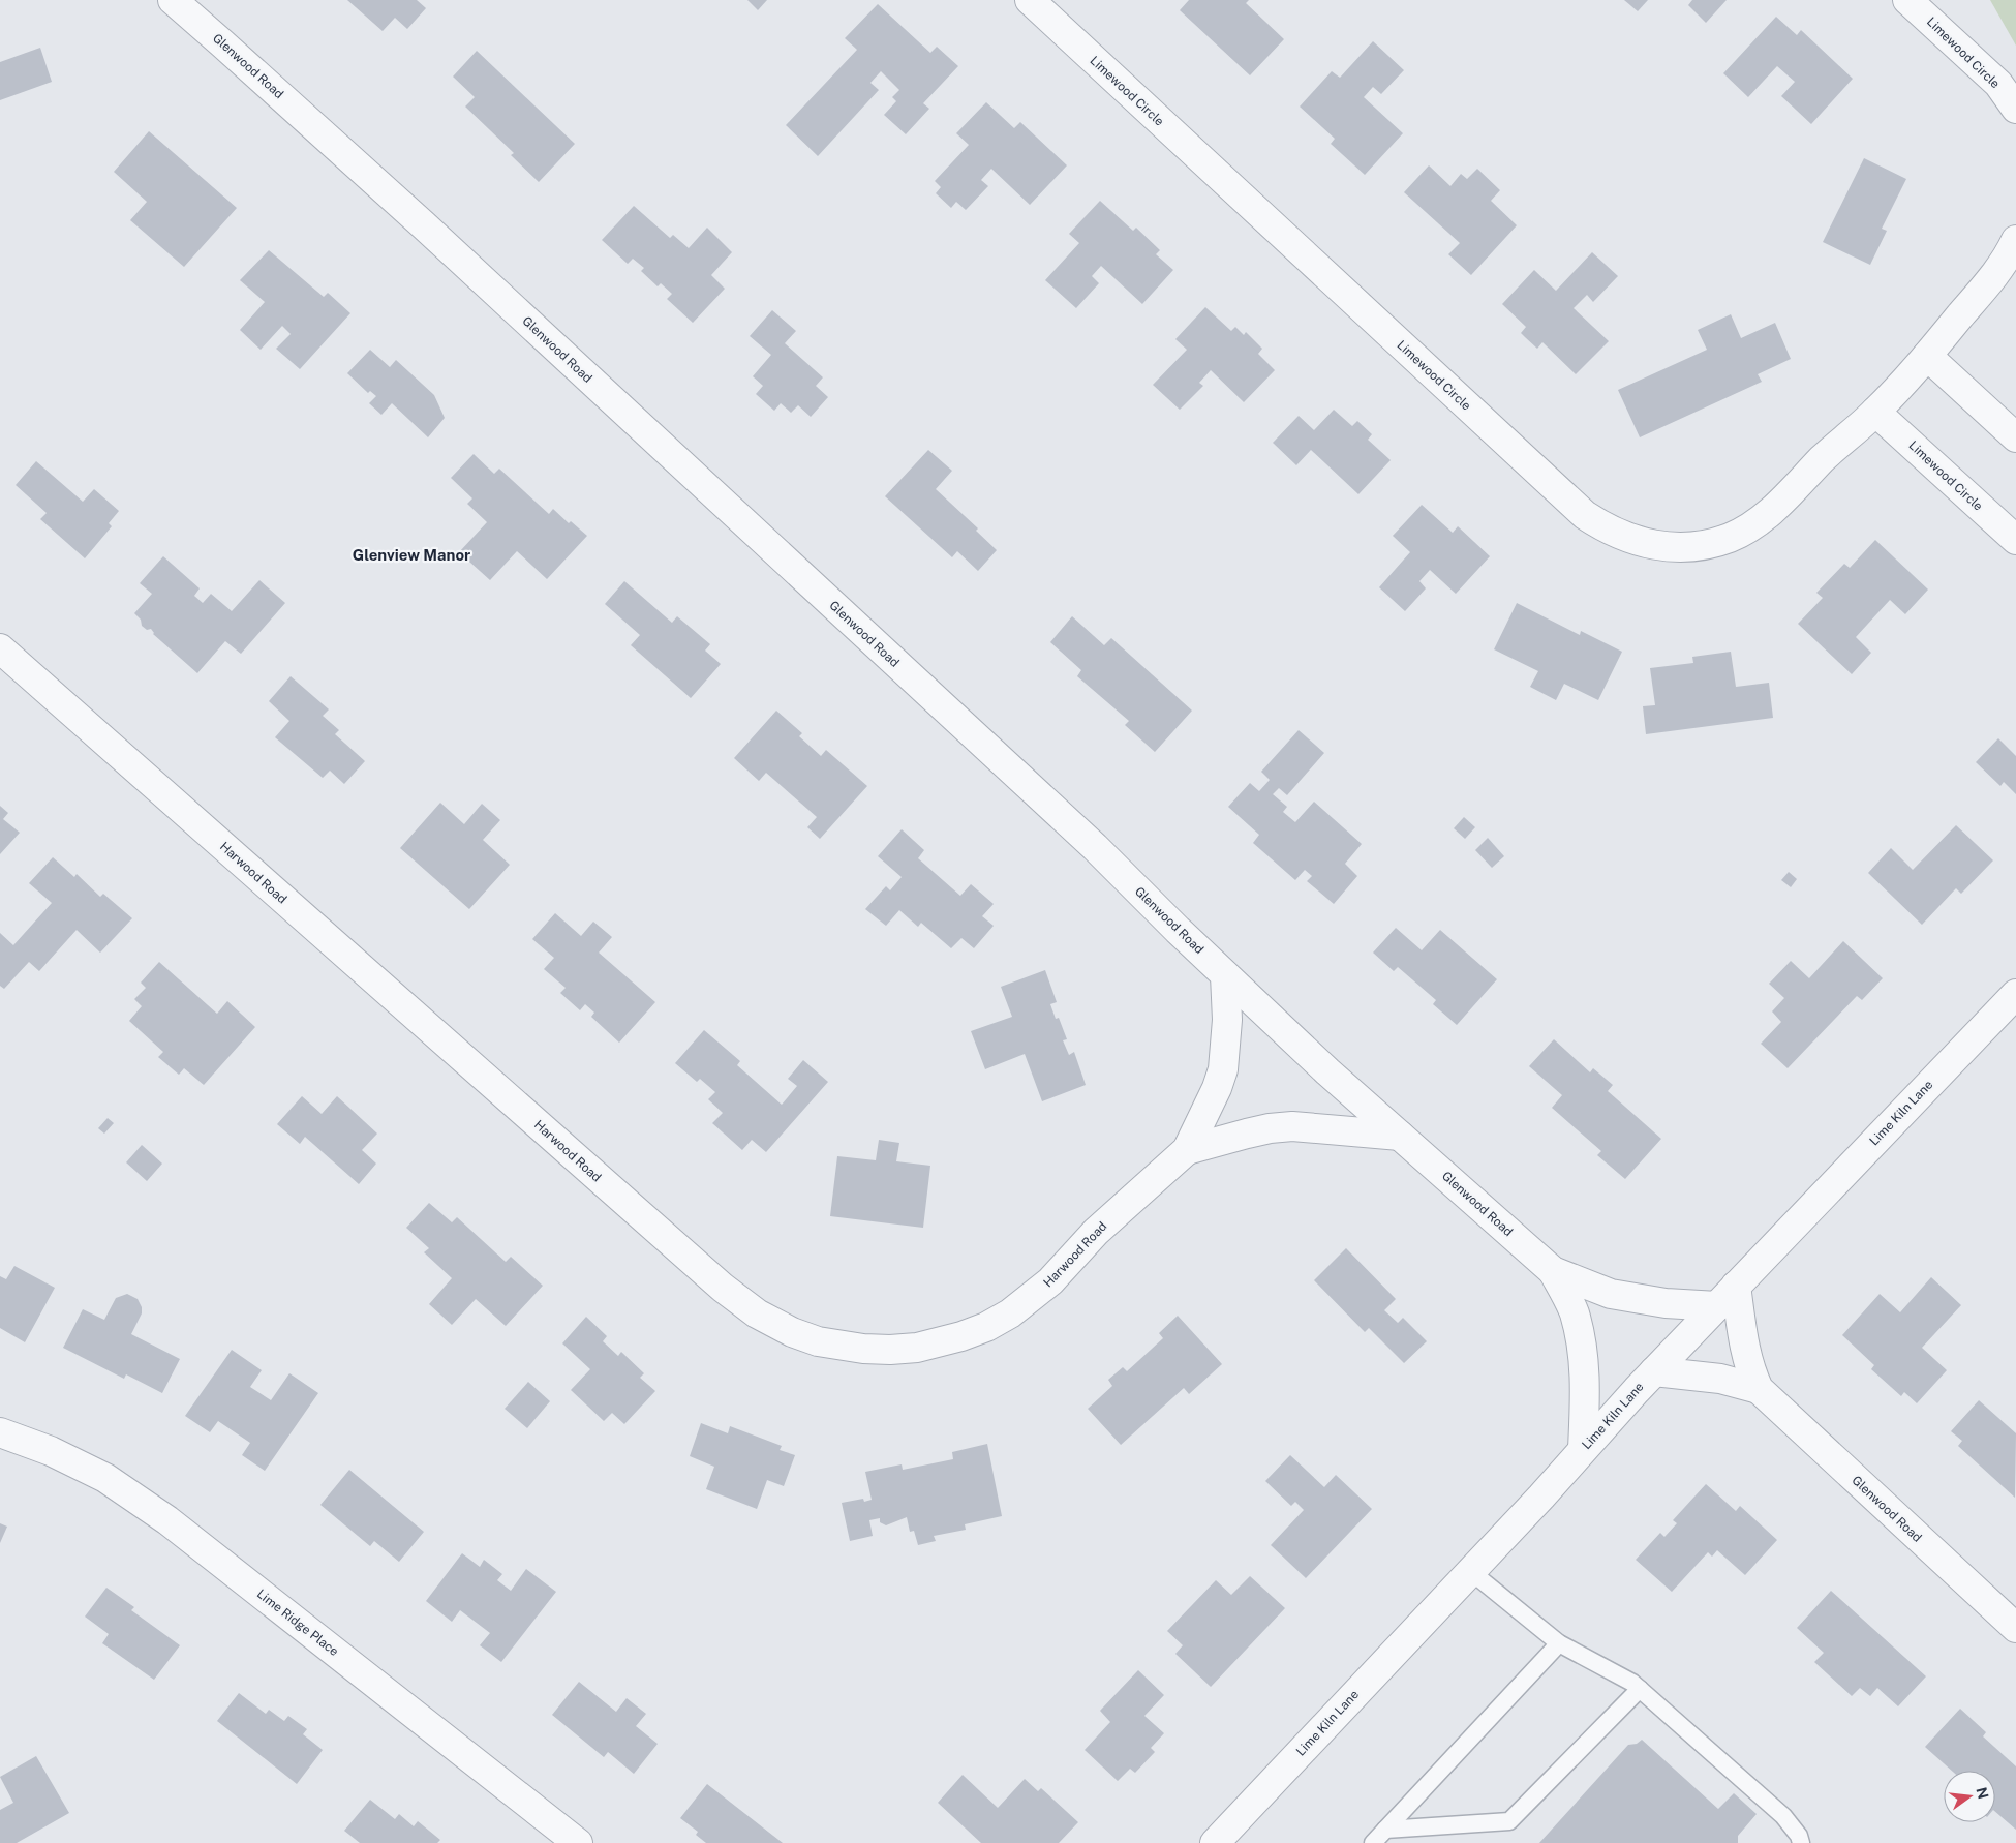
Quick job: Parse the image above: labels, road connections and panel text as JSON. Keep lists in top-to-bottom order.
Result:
{
  "streets": {
    "street": [
      "Limewood Circle",
      "Glenwood Road",
      "Harwood Road",
      "Lime Kiln Lane",
      "Lime Ridge Place"
    ]
  },
  "crossings": [
    ["Glenwood Road", "Harwood Road"],
    ["Glenwood Road", "Lime Kiln Lane"]
  ],
  "districts": ["Glenview Manor"],
  "north": "right"
}
